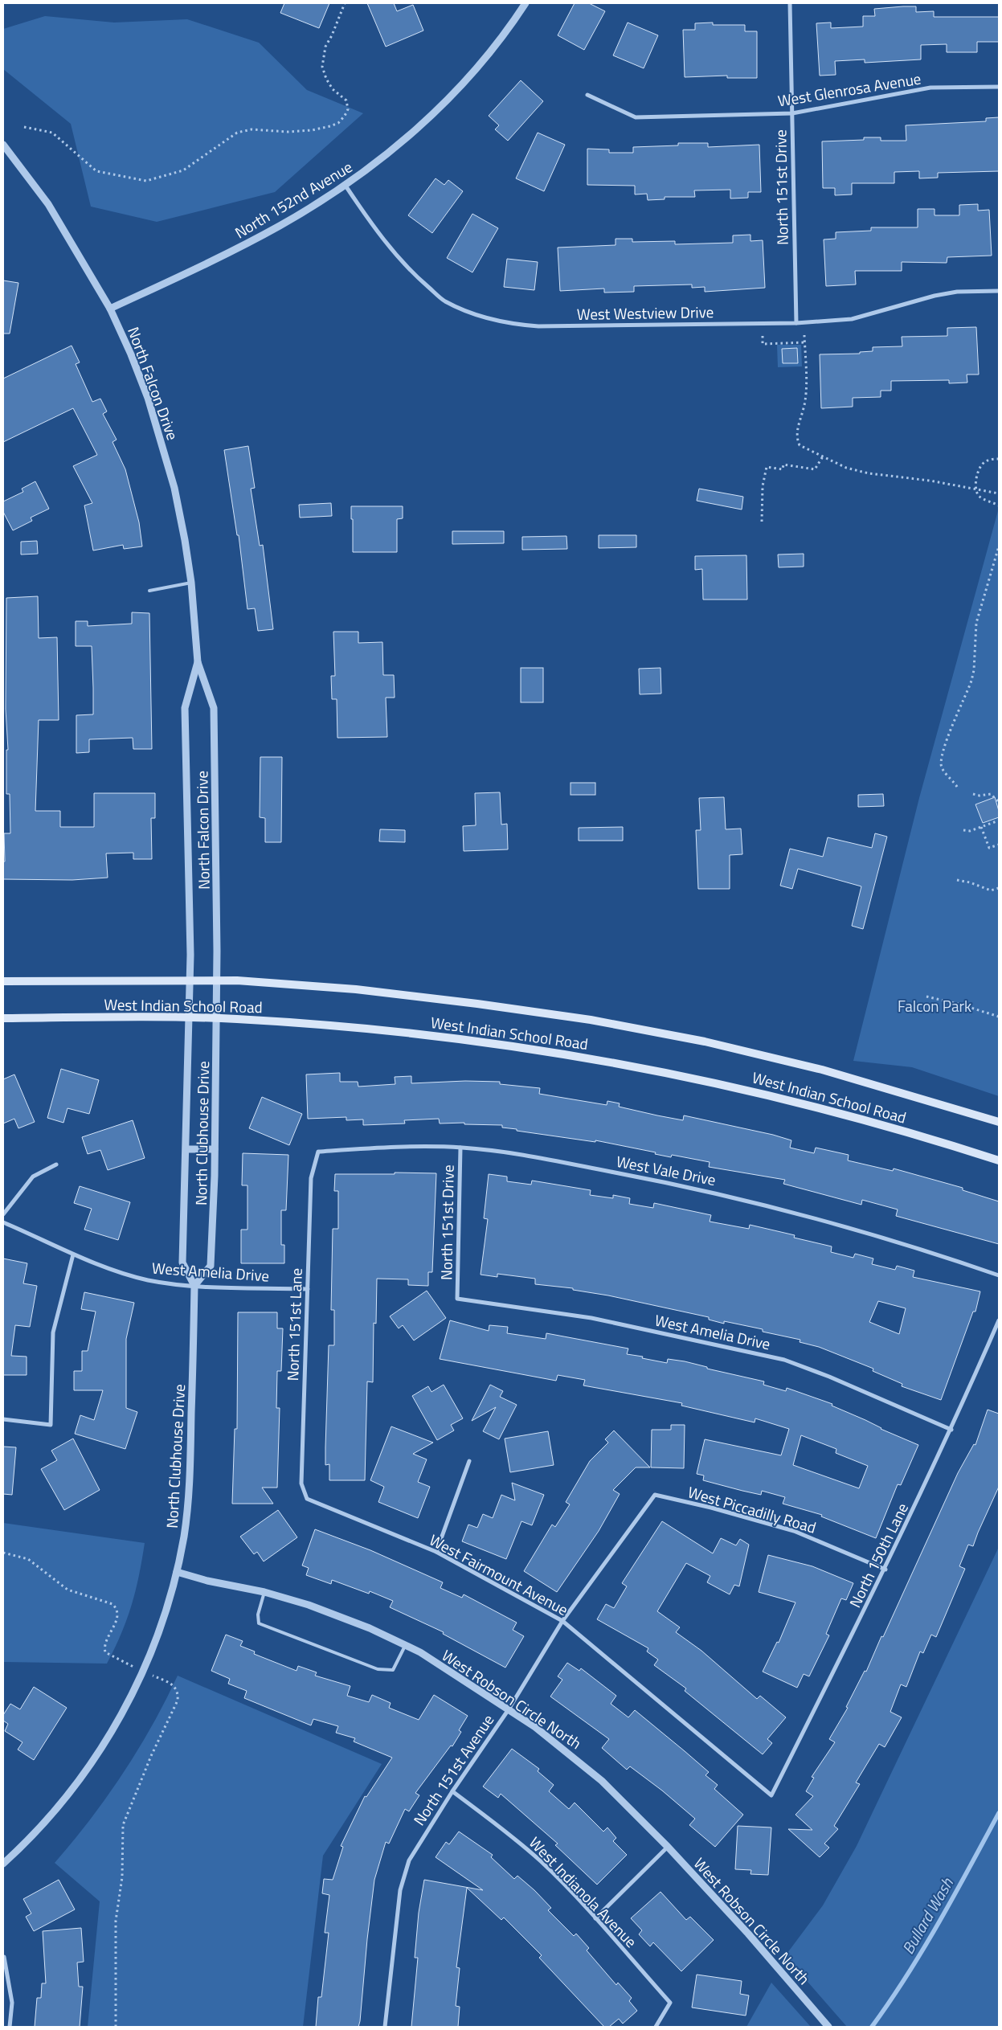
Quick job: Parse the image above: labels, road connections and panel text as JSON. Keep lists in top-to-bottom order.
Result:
{
  "streets": {
    "main road": ["West Indian School Road"],
    "street": [
      "West Glenrosa Avenue",
      "North 151st Drive",
      "North 152nd Avenue",
      "West Westview Drive",
      "North Falcon Drive",
      "North Clubhouse Drive",
      "West Vale Drive",
      "West Amelia Drive",
      "North 151st Lane",
      "West Piccadilly Road",
      "North 150th Lane",
      "West Fairmount Avenue",
      "West Robson Circle North",
      "North 151st Avenue",
      "West Indianola Avenue"
    ]
  },
  "crossings": [
    ["West Glenrosa Avenue", "North 151st Drive"],
    ["North 151st Drive", "West Westview Drive"],
    ["North 151st Drive", "West Vale Drive"],
    ["North 151st Drive", "West Amelia Drive"],
    ["North 152nd Avenue", "West Westview Drive"],
    ["North 152nd Avenue", "North Falcon Drive"],
    ["North Falcon Drive", "West Indian School Road"],
    ["North Falcon Drive", "North Clubhouse Drive"],
    ["West Indian School Road", "North Clubhouse Drive"],
    ["North Clubhouse Drive", "West Amelia Drive"],
    ["North Clubhouse Drive", "West Robson Circle North"],
    ["West Vale Drive", "North 151st Lane"],
    ["West Amelia Drive", "North 151st Lane"],
    ["West Amelia Drive", "North 150th Lane"],
    ["North 151st Lane", "West Fairmount Avenue"],
    ["West Piccadilly Road", "North 150th Lane"],
    ["West Piccadilly Road", "North 151st Avenue"],
    ["North 150th Lane", "West Fairmount Avenue"],
    ["West Fairmount Avenue", "North 151st Avenue"],
    ["West Robson Circle North", "North 151st Avenue"],
    ["North 151st Avenue", "West Indianola Avenue"]
  ],
  "water": ["Bullard Wash"],
  "parks": ["Falcon Park"]
}
